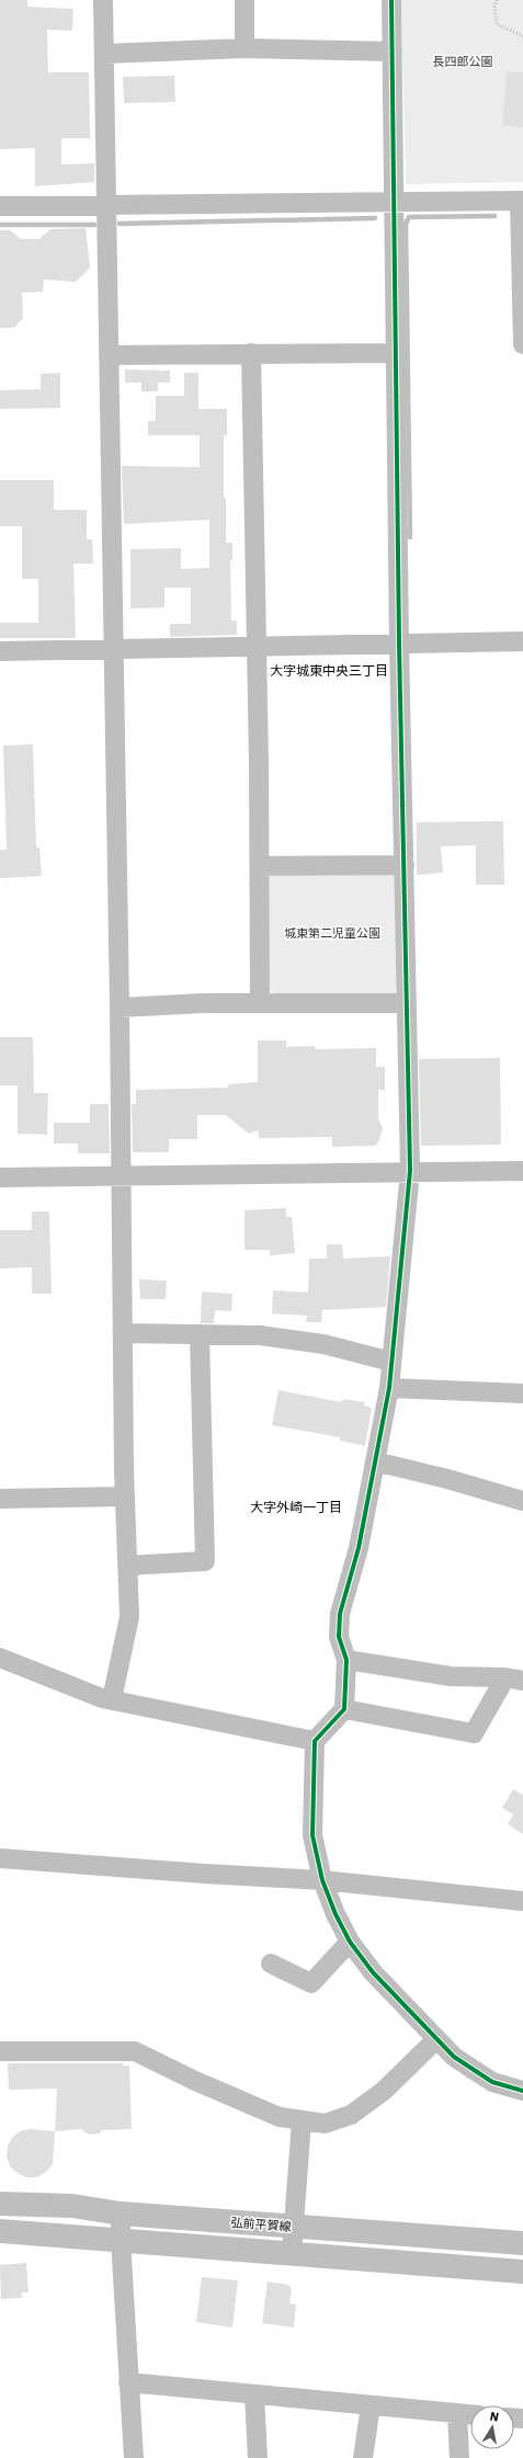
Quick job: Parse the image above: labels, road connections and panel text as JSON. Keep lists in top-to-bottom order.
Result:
{
  "streets": {
    "main road": ["弘前平賀線"]
  },
  "districts": ["大字城東中央三丁目", "大字外崎一丁目"],
  "parks": ["長四郎公園", "城東第二児童公園"],
  "north": "top"
}
